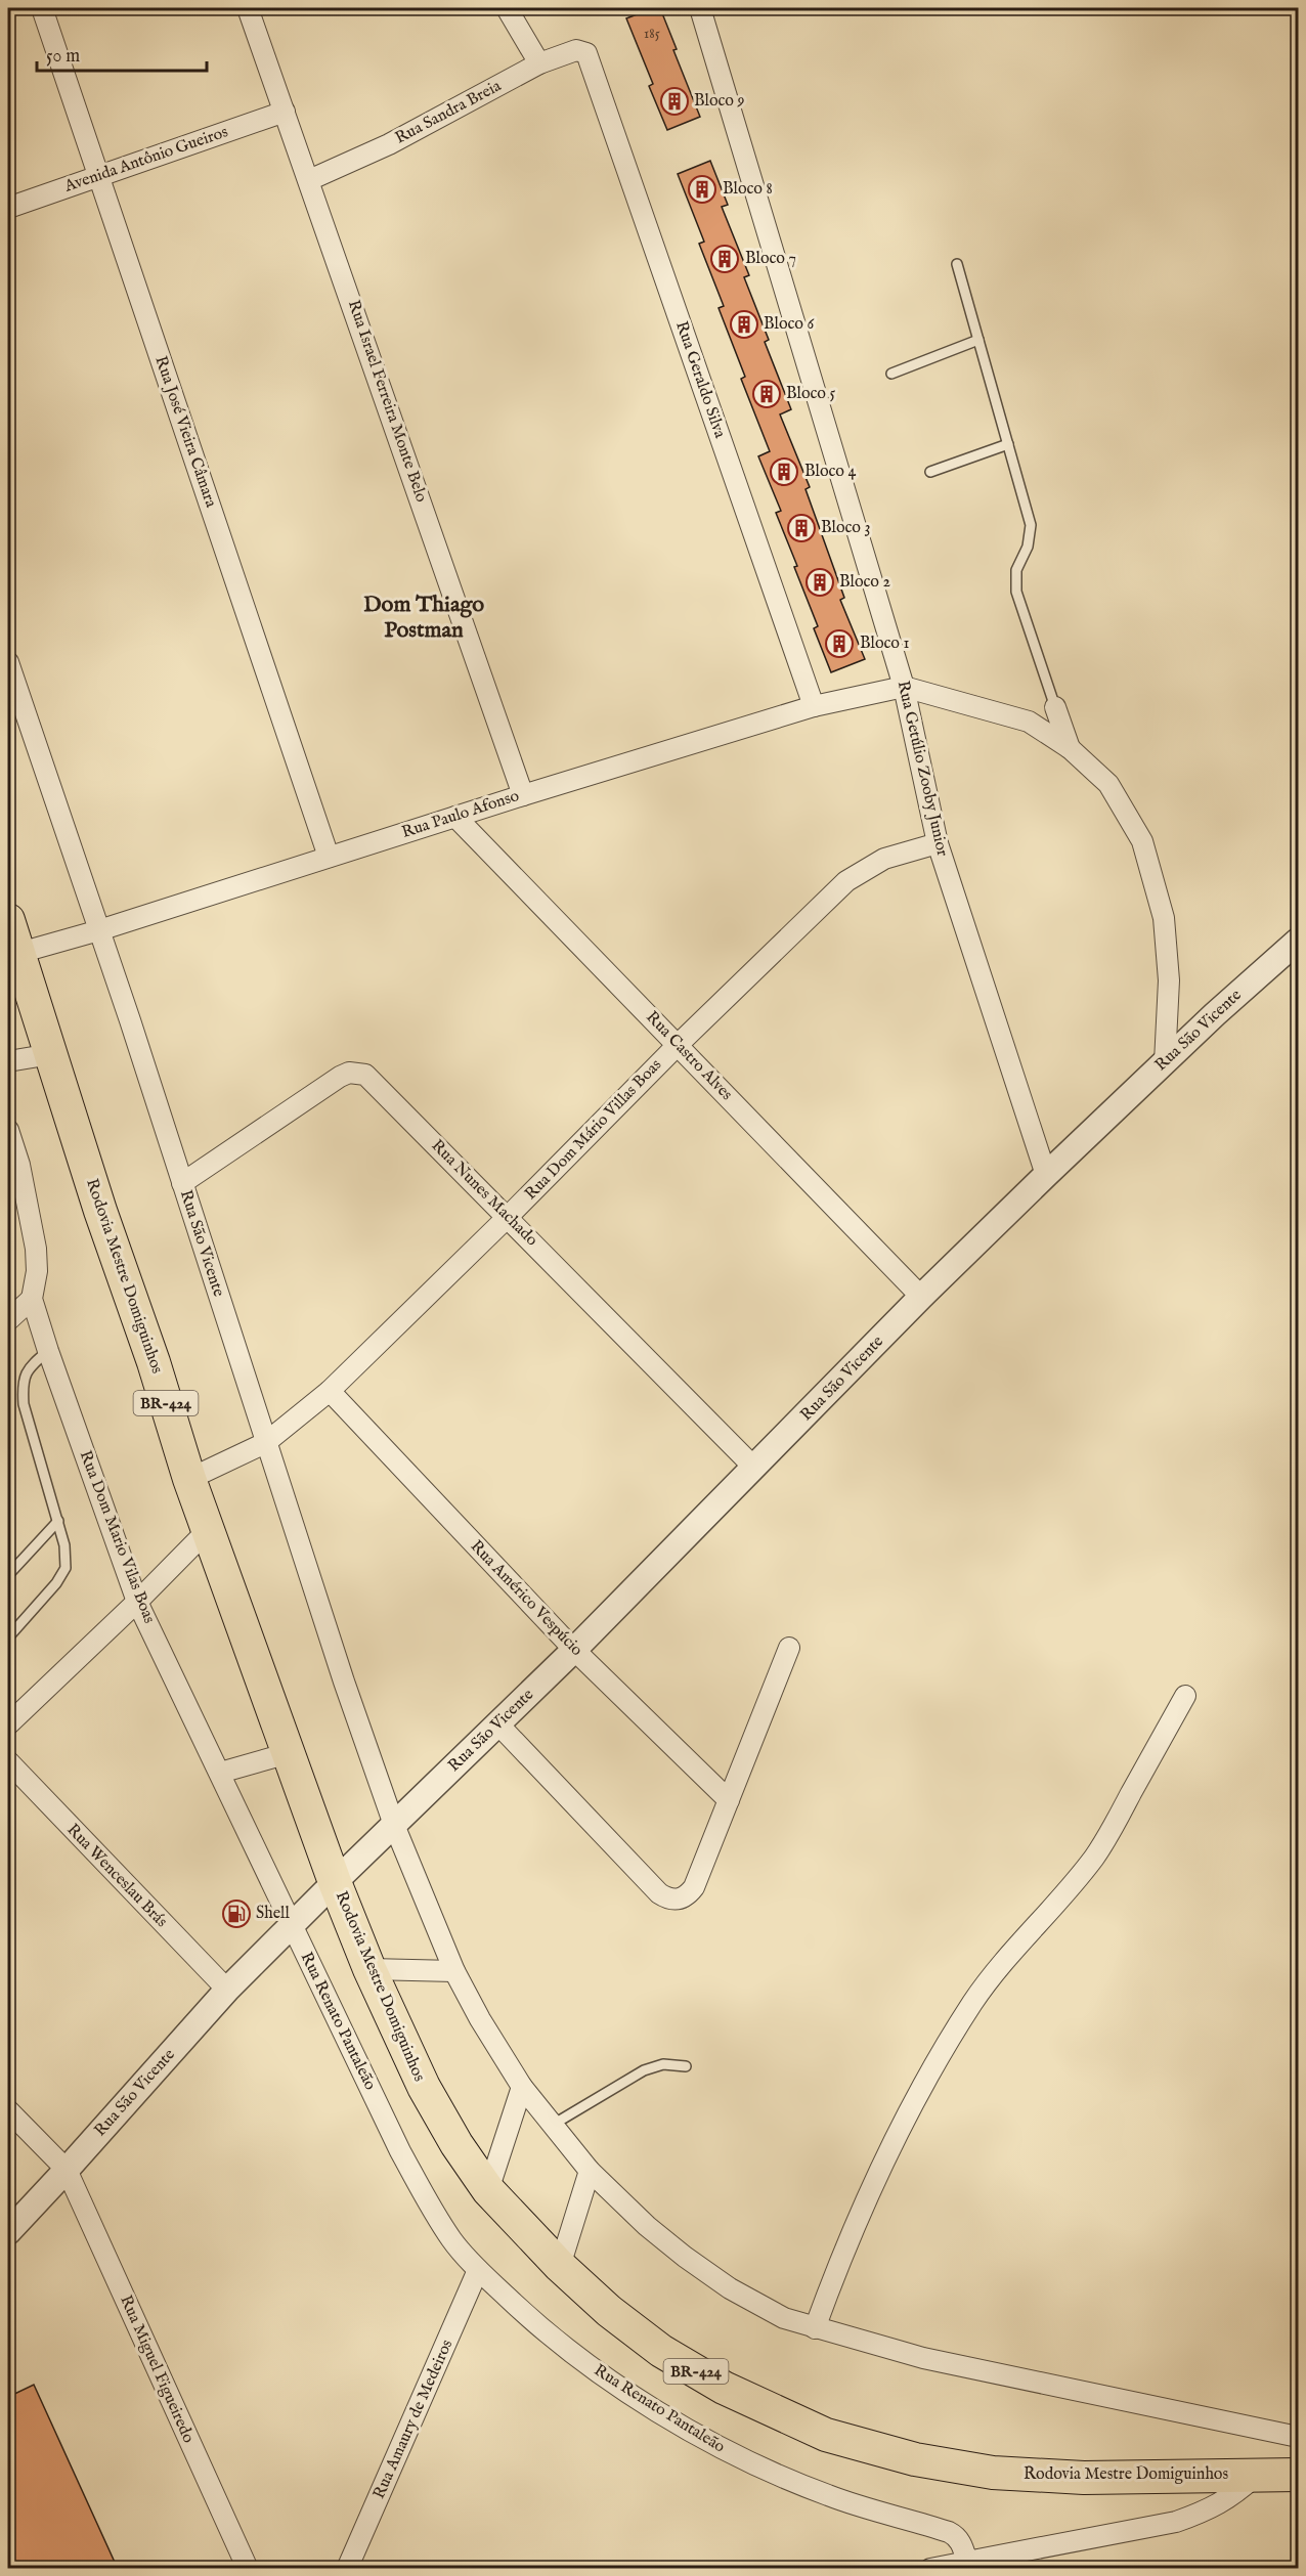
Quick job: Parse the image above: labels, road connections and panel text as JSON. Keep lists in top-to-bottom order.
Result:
{
  "streets": {
    "main road": ["Rodovia Mestre Domiguinhos", "BR-424"],
    "street": [
      "Rua Sandra Breia",
      "Avenida Antônio Gueiros",
      "Rua Geraldo Silva",
      "Rua Israel Ferreira Monte Belo",
      "Rua José Vieira Câmara",
      "Rua Getúlio Zooby Junior",
      "Rua Paulo Afonso",
      "Rua São Vicente",
      "Rua Castro Alves",
      "Rua Dom Mário Villas Boas",
      "Rua Nunes Machado",
      "Rua Dom Mario Vilas Boas",
      "Rua Américo Vespúcio",
      "Rua Wenceslau Brás",
      "Rua Renato Pantaleão",
      "Rua Miguel Figueiredo",
      "Rua Amaury de Medeiros"
    ]
  },
  "crossings": [
    ["Rua Sandra Breia", "Rua Geraldo Silva"],
    ["Rua Sandra Breia", "Rua Israel Ferreira Monte Belo"],
    ["Avenida Antônio Gueiros", "Rua Israel Ferreira Monte Belo"],
    ["Avenida Antônio Gueiros", "Rua José Vieira Câmara"],
    ["Rua Geraldo Silva", "Rua Paulo Afonso"],
    ["Rua Israel Ferreira Monte Belo", "Rua Paulo Afonso"],
    ["Rua José Vieira Câmara", "Rua Paulo Afonso"],
    ["Rua Getúlio Zooby Junior", "Rua Paulo Afonso"],
    ["Rua Getúlio Zooby Junior", "Rua São Vicente"],
    ["Rua Getúlio Zooby Junior", "Rua Dom Mário Villas Boas"],
    ["Rua Paulo Afonso", "Rua São Vicente"],
    ["Rua Paulo Afonso", "Rua Castro Alves"],
    ["Rua Paulo Afonso", "Rodovia Mestre Domiguinhos"],
    ["Rua São Vicente", "Rua Castro Alves"],
    ["Rua São Vicente", "Rua Dom Mário Villas Boas"],
    ["Rua São Vicente", "Rua Nunes Machado"],
    ["Rua São Vicente", "Rodovia Mestre Domiguinhos"],
    ["Rua São Vicente", "Rua Dom Mario Vilas Boas"],
    ["Rua São Vicente", "Rua Américo Vespúcio"],
    ["Rua São Vicente", "Rua Wenceslau Brás"],
    ["Rua São Vicente", "Rua Renato Pantaleão"],
    ["Rua São Vicente", "Rua Miguel Figueiredo"],
    ["Rua Castro Alves", "Rua Dom Mário Villas Boas"],
    ["Rua Dom Mário Villas Boas", "Rua Nunes Machado"],
    ["Rua Dom Mário Villas Boas", "Rodovia Mestre Domiguinhos"],
    ["Rua Dom Mário Villas Boas", "Rua Américo Vespúcio"],
    ["Rua Dom Mario Vilas Boas", "Rua Renato Pantaleão"],
    ["Rua Renato Pantaleão", "Rua Amaury de Medeiros"]
  ],
  "districts": ["Dom Thiago Postman"],
  "places": {
    "building": [
      "Bloco 9",
      "Bloco 8",
      "Bloco 7",
      "Bloco 6",
      "Bloco 5",
      "Bloco 4",
      "Bloco 3",
      "Bloco 2",
      "Bloco 1"
    ],
    "fuel station": ["Shell"]
  },
  "house_numbers": ["185"],
  "scale_bar": "50 m"
}
